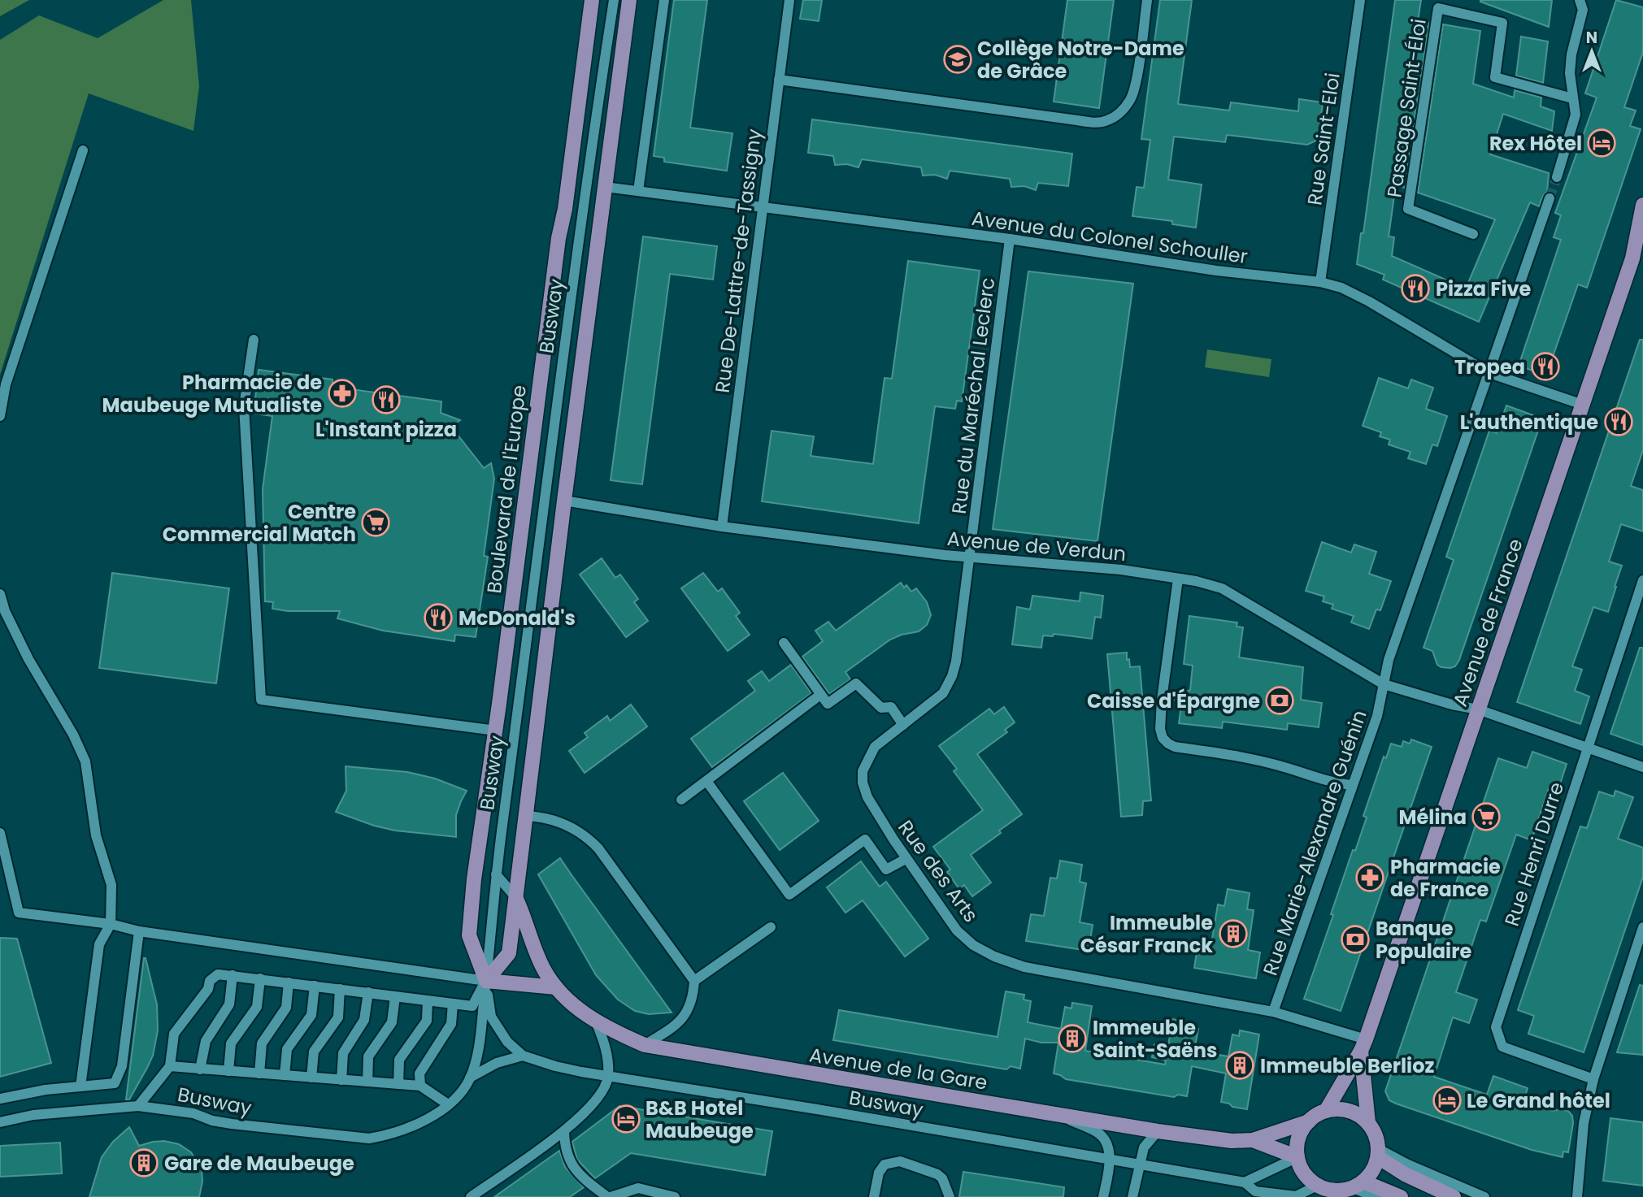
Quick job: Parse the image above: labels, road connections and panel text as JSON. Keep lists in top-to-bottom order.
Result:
{
  "streets": {
    "main road": ["Boulevard de l'Europe", "Avenue de France", "Avenue de la Gare"],
    "street": [
      "Passage Saint-Éloi",
      "Rue Saint-Eloi",
      "Avenue du Colonel Schouller",
      "Rue De-Lattre-de-Tassigny",
      "Busway",
      "Rue du Maréchal Leclerc",
      "Avenue de Verdun",
      "Rue Marie-Alexandre Guénin",
      "Rue Henri Durre",
      "Rue des Arts"
    ]
  },
  "crossings": [
    ["Rue Saint-Eloi", "Avenue du Colonel Schouller"],
    ["Avenue du Colonel Schouller", "Rue De-Lattre-de-Tassigny"],
    ["Avenue du Colonel Schouller", "Rue du Maréchal Leclerc"],
    ["Avenue du Colonel Schouller", "Avenue de France"],
    ["Avenue du Colonel Schouller", "Rue Marie-Alexandre Guénin"],
    ["Rue De-Lattre-de-Tassigny", "Avenue de Verdun"],
    ["Busway", "Boulevard de l'Europe"],
    ["Busway", "Avenue de la Gare"],
    ["Rue du Maréchal Leclerc", "Avenue de Verdun"],
    ["Rue du Maréchal Leclerc", "Rue des Arts"],
    ["Avenue de Verdun", "Avenue de France"],
    ["Avenue de Verdun", "Rue Marie-Alexandre Guénin"],
    ["Avenue de Verdun", "Rue Henri Durre"],
    ["Avenue de Verdun", "Rue des Arts"],
    ["Avenue de France", "Rue des Arts"],
    ["Rue Marie-Alexandre Guénin", "Rue des Arts"]
  ],
  "places": {
    "school or university": ["Collège Notre-Dame de Grâce"],
    "hotel": ["Rex Hôtel", "Le Grand hôtel", "B&B Hotel Maubeuge"],
    "restaurant": [
      "Pizza Five",
      "Tropea",
      "L'Instant pizza",
      "L'authentique",
      "McDonald's"
    ],
    "pharmacy": ["Pharmacie de Maubeuge Mutualiste", "Pharmacie de France"],
    "supermarket": ["Centre Commercial Match", "Mélina"],
    "bank": ["Caisse d'Épargne", "Banque Populaire"],
    "building": [
      "Immeuble César Franck",
      "Immeuble Saint-Saëns",
      "Immeuble Berlioz",
      "Gare de Maubeuge"
    ]
  },
  "north": "top"
}
